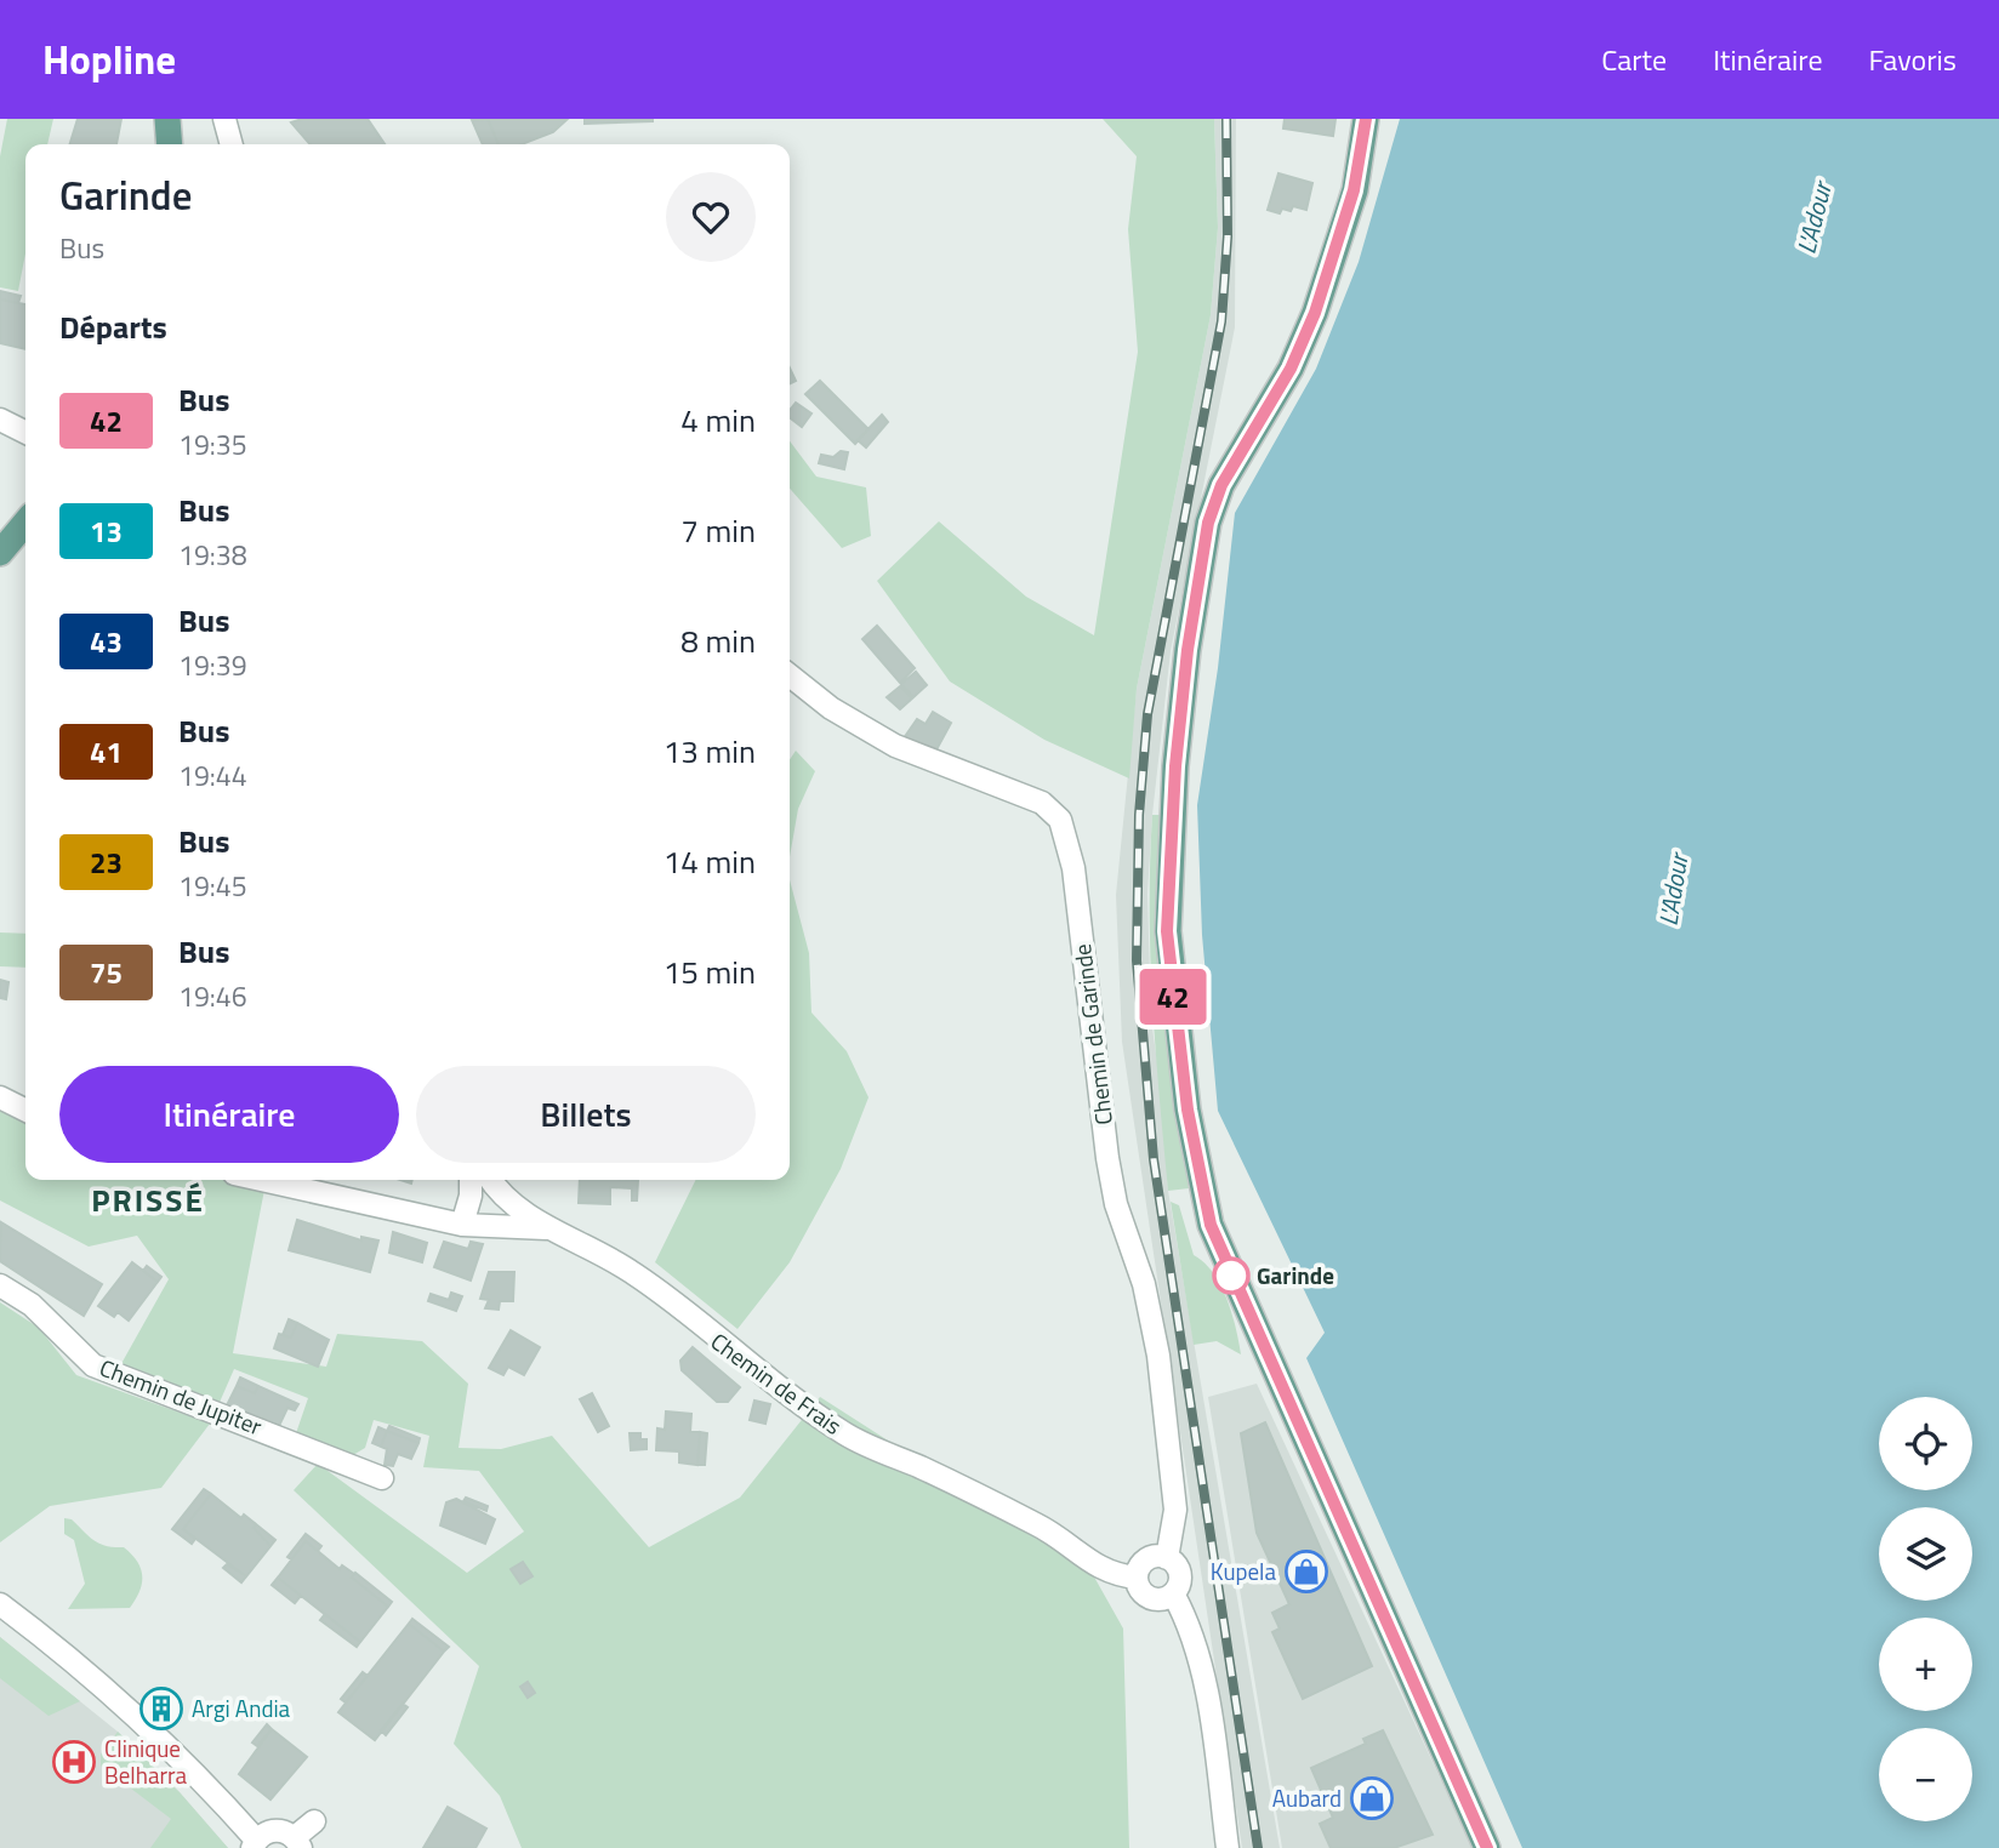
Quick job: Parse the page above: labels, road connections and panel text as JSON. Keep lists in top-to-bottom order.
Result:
{
  "streets": {
    "street": ["Chemin de Garinde", "Chemin de Frais", "Chemin de Jupiter"]
  },
  "crossings": [
    ["Chemin de Garinde", "Chemin de Frais"]
  ],
  "districts": ["PRISSÉ"],
  "water": ["L'Adour"],
  "places": {
    "other": ["Garinde"],
    "shop": ["Kupela", "Aubard"],
    "building": ["Argi Andia"],
    "hospital": ["Clinique Belharra"]
  },
  "lines": ["bus line 42"],
  "page": {
    "header": "Hopline",
    "nav": ["Carte", "Itinéraire", "Favoris"],
    "on_map": "42",
    "heading": [
      ["Garinde", "Bus"],
      "Départs"
    ],
    "list": [
      {
        "mark": "42",
        "name": "Bus",
        "note": "19:35",
        "value": "4 min"
      },
      {
        "mark": "13",
        "name": "Bus",
        "note": "19:38",
        "value": "7 min"
      },
      {
        "mark": "43",
        "name": "Bus",
        "note": "19:39",
        "value": "8 min"
      },
      {
        "mark": "41",
        "name": "Bus",
        "note": "19:44",
        "value": "13 min"
      },
      {
        "mark": "23",
        "name": "Bus",
        "note": "19:45",
        "value": "14 min"
      },
      {
        "mark": "75",
        "name": "Bus",
        "note": "19:46",
        "value": "15 min"
      }
    ],
    "buttons": ["Itinéraire", "Billets"],
    "map_buttons": ["+", "−"]
  }
}
